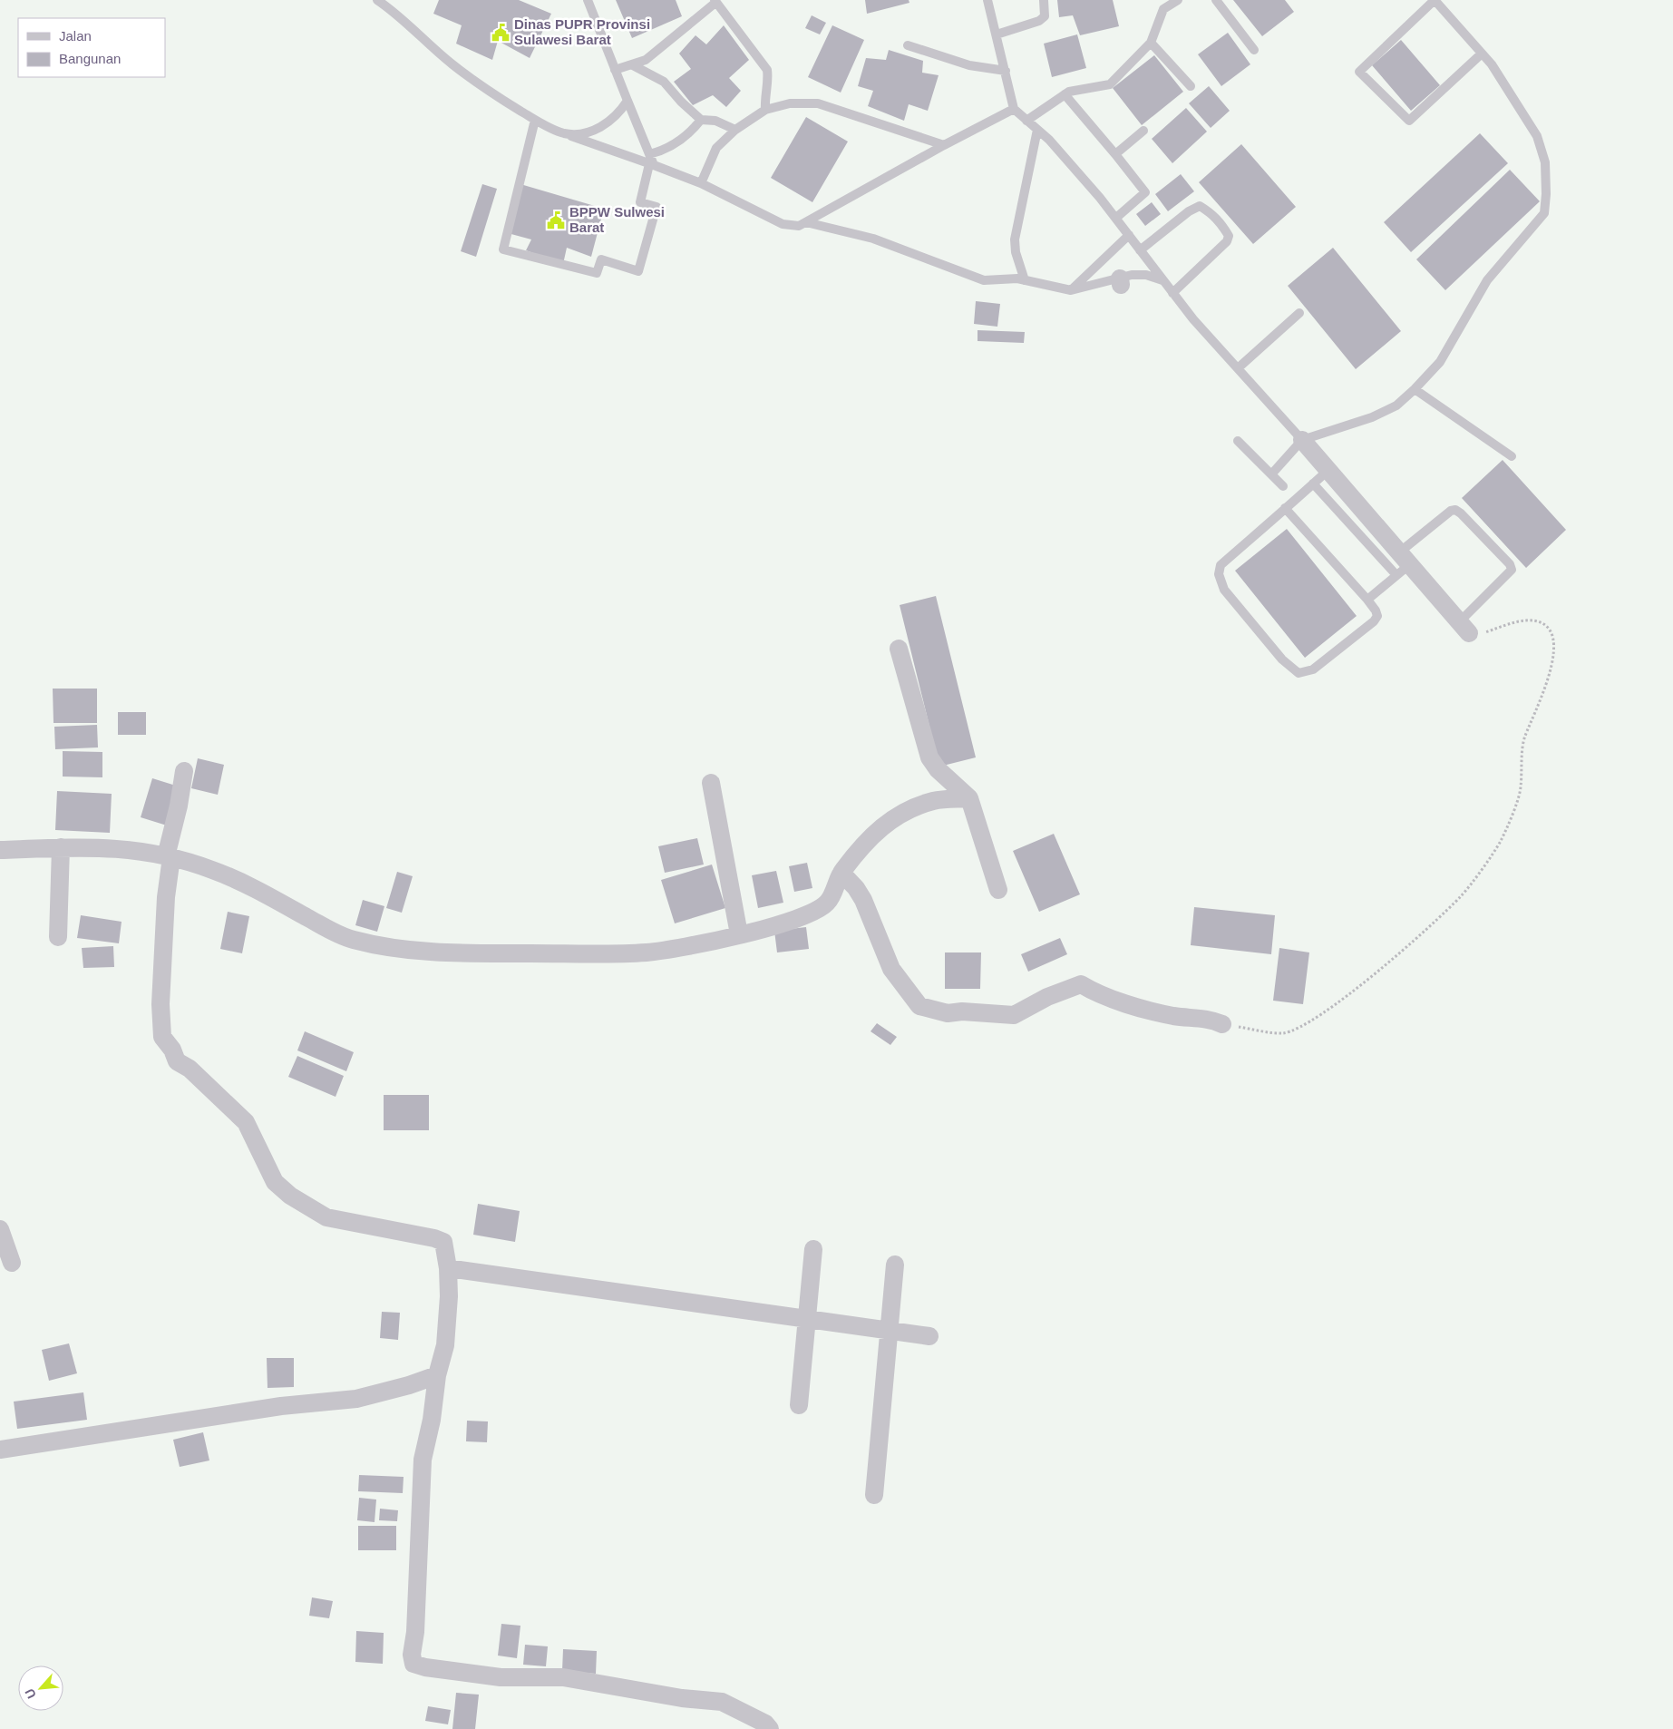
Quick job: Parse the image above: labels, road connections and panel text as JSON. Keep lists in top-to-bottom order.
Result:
{
  "places": {
    "public building": ["Dinas PUPR Provinsi Sulawesi Barat", "BPPW Sulwesi Barat"]
  },
  "legend": ["Jalan", "Bangunan"],
  "north": "bottom left"
}
